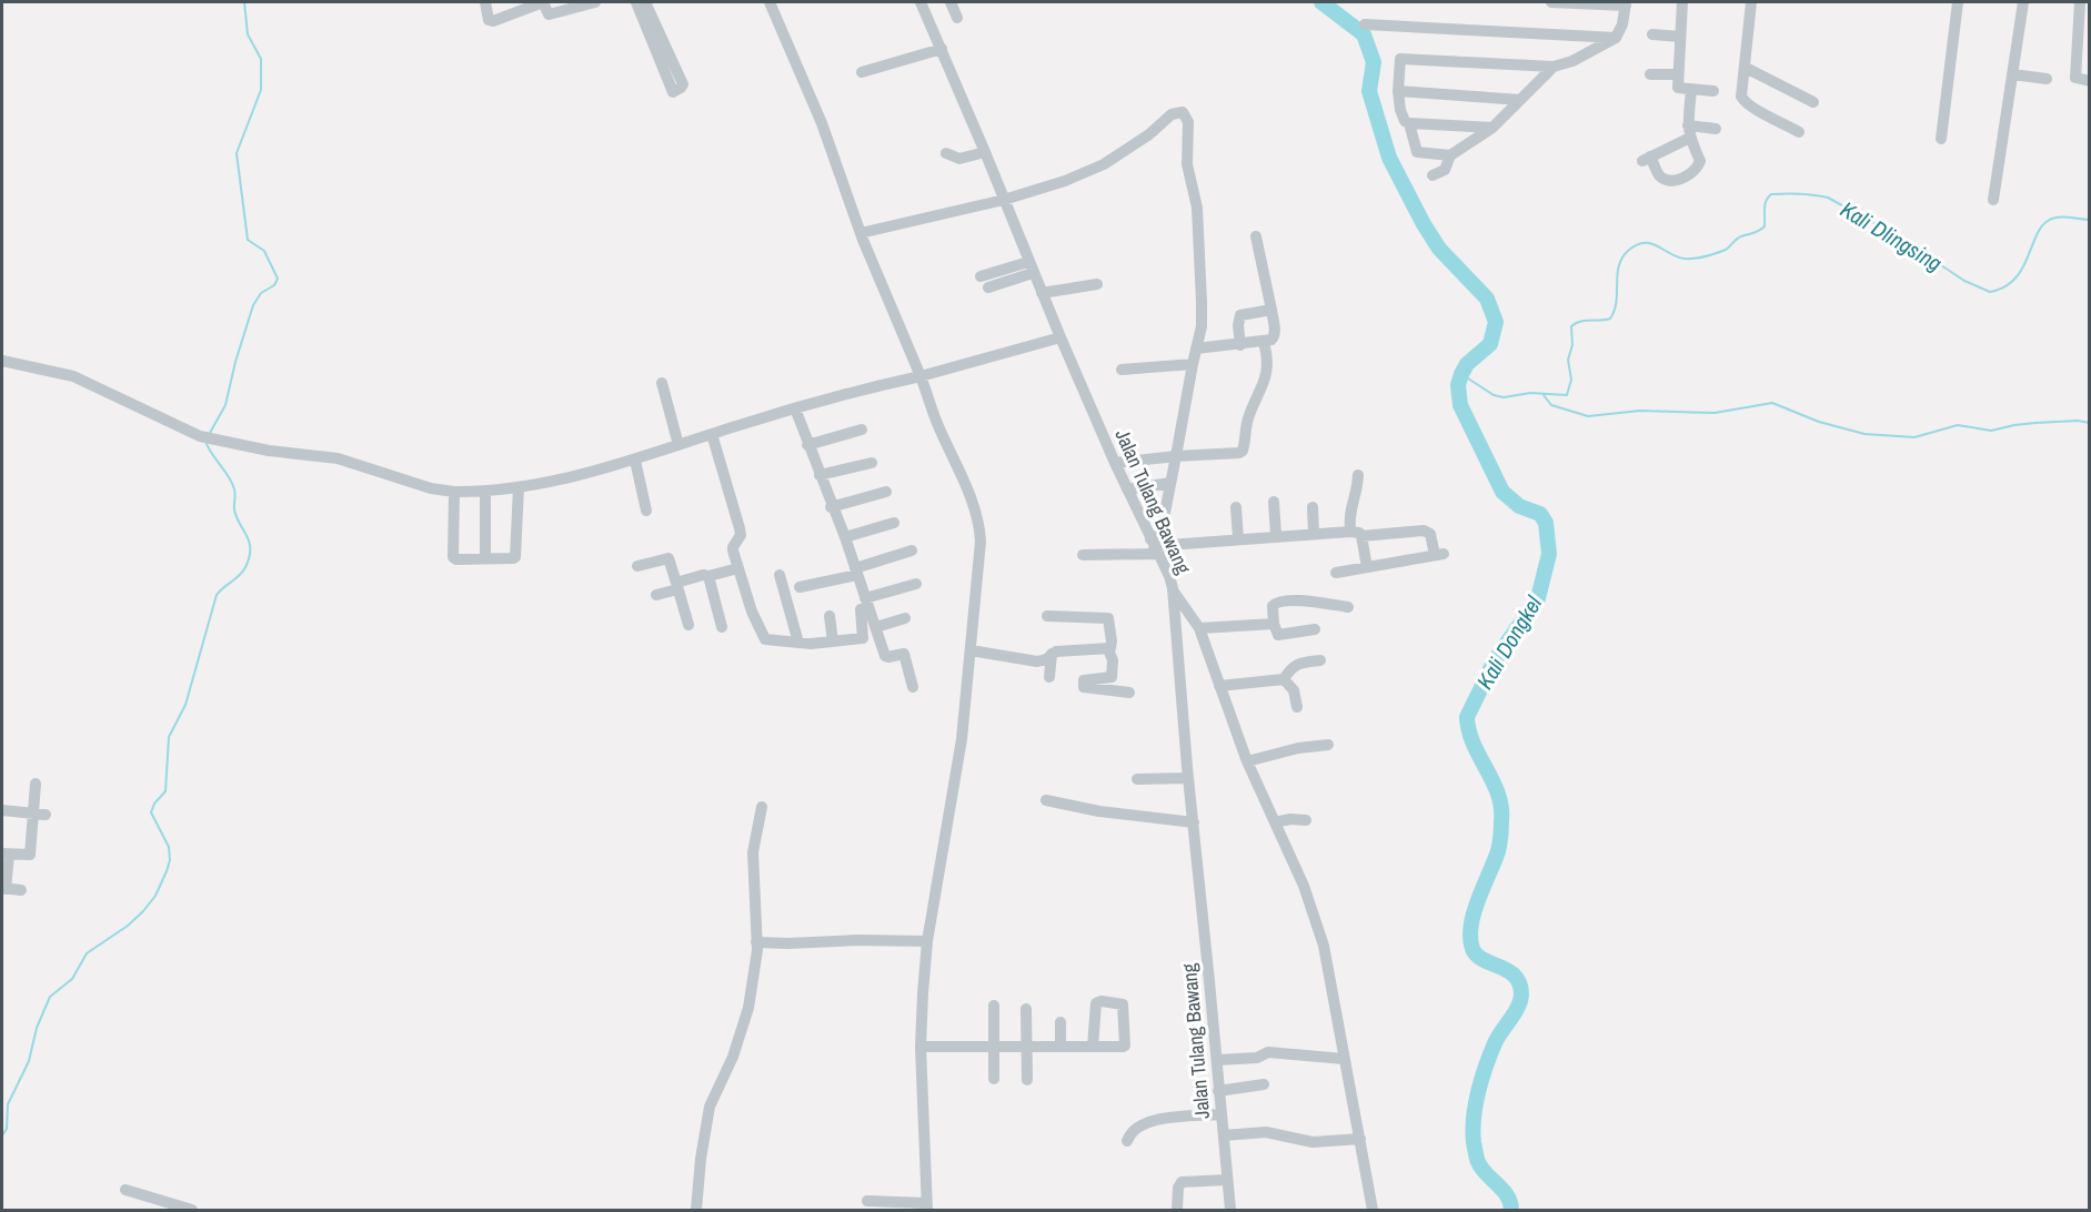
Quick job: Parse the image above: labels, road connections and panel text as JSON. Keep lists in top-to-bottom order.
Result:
{
  "streets": {
    "street": ["Jalan Tulang Bawang"]
  },
  "water": ["Kali Dlingsing", "Kali Dongkel"]
}
